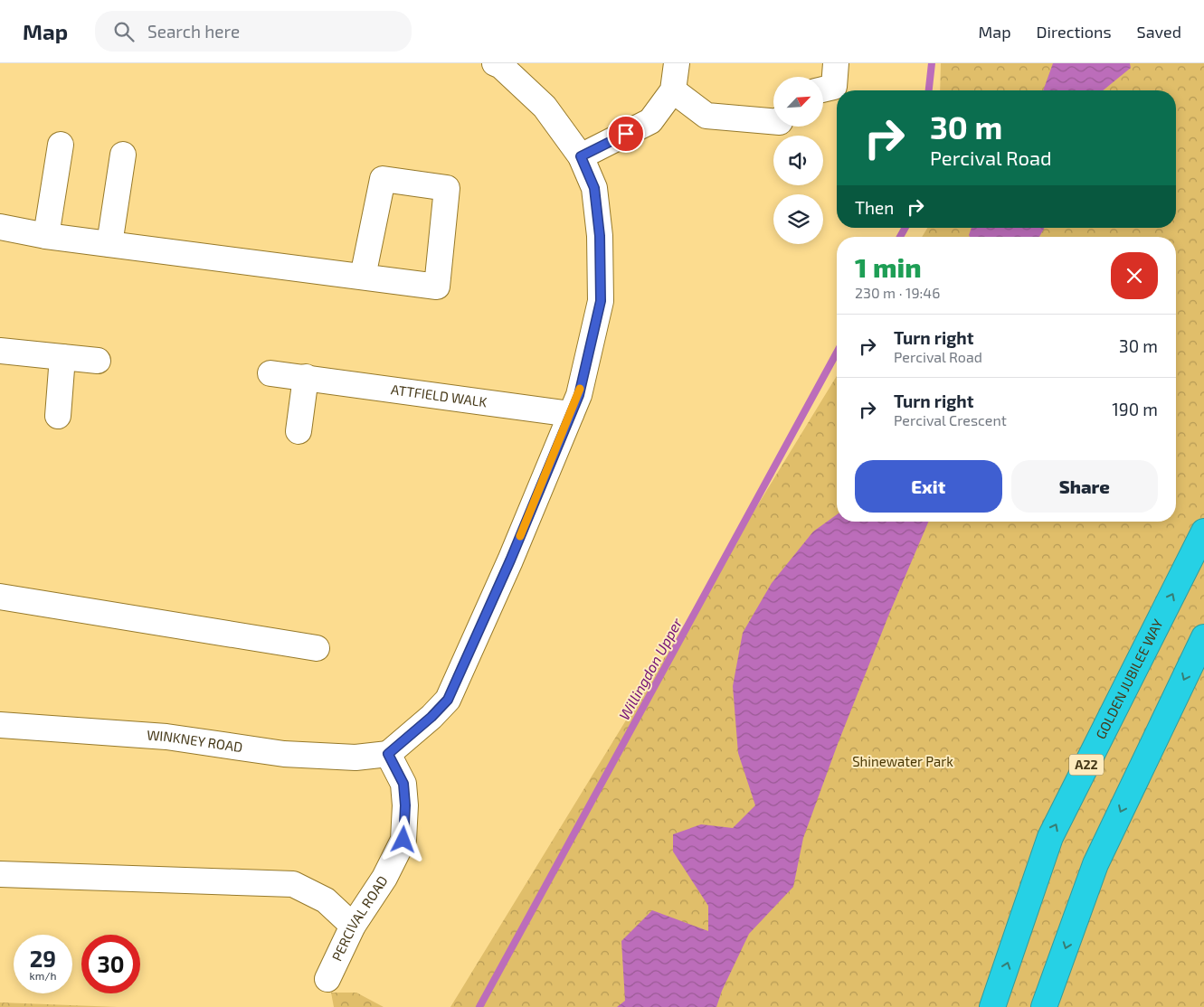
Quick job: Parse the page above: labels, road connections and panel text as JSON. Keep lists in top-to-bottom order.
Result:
{
  "streets": {
    "highway": ["GOLDEN JUBILEE WAY", "A22"],
    "street": ["ATTFIELD WALK", "WINKNEY ROAD", "PERCIVAL ROAD"]
  },
  "crossings": [
    ["WINKNEY ROAD", "PERCIVAL ROAD"]
  ],
  "water": ["Willingdon Upper"],
  "parks": ["Shinewater Park"],
  "north": "top right",
  "page": {
    "header": "Map",
    "search": "Search here",
    "nav": ["Map", "Directions", "Saved"],
    "turn": ["30 m", "Percival Road"],
    "then": "Then",
    "heading": ["1 min", "230 m · 19:46"],
    "list": [
      {
        "name": "Turn right",
        "note": "Percival Road",
        "value": "30 m"
      },
      {
        "name": "Turn right",
        "note": "Percival Crescent",
        "value": "190 m"
      }
    ],
    "buttons": ["Exit", "Share"],
    "speed": "29 km/h",
    "limit": "30"
  }
}
